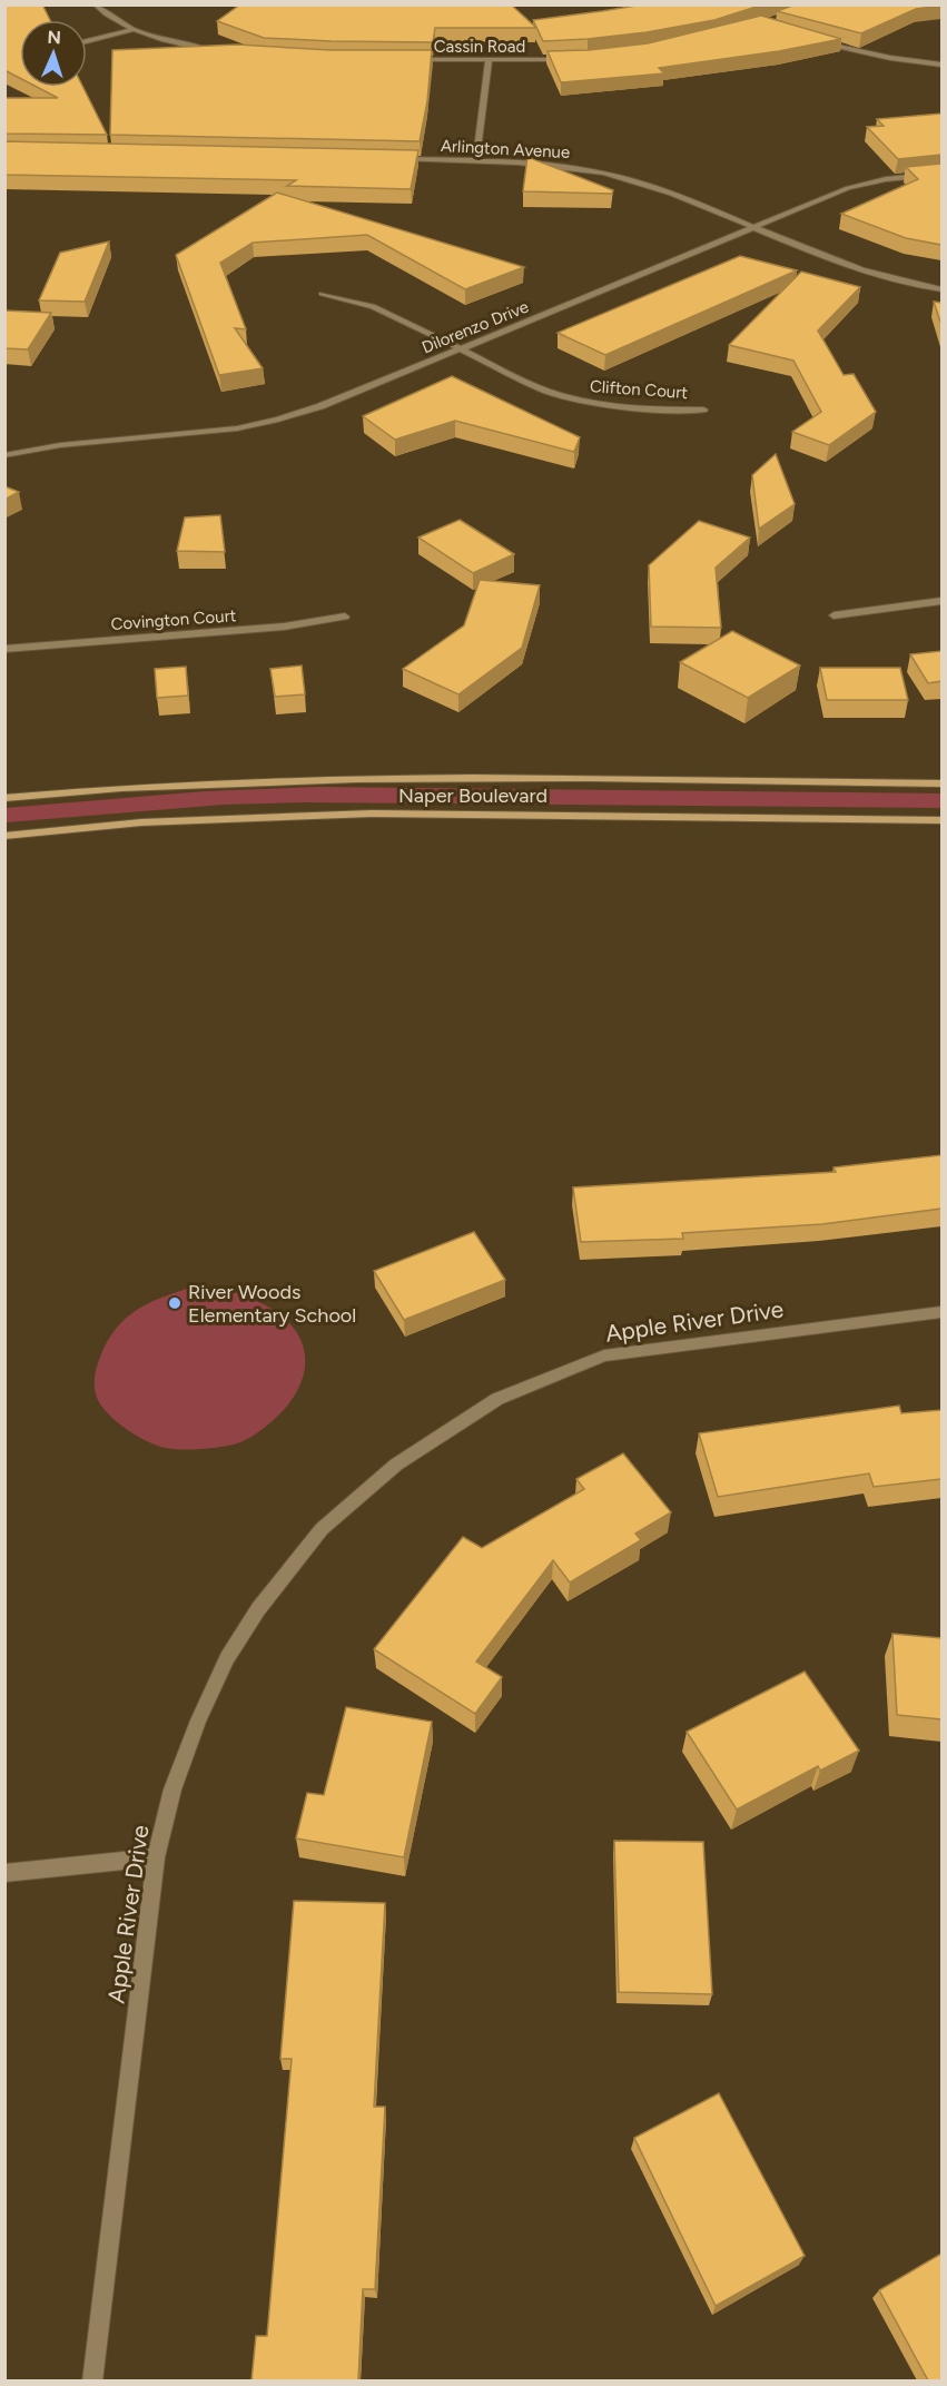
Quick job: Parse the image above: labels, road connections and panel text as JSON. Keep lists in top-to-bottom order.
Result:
{
  "streets": {
    "main road": ["Naper Boulevard"],
    "street": [
      "Cassin Road",
      "Arlington Avenue",
      "Dilorenzo Drive",
      "Clifton Court",
      "Covington Court",
      "Apple River Drive"
    ]
  },
  "crossings": [
    ["Arlington Avenue", "Dilorenzo Drive"],
    ["Dilorenzo Drive", "Clifton Court"]
  ],
  "places": ["River Woods Elementary School"],
  "north": "top"
}
